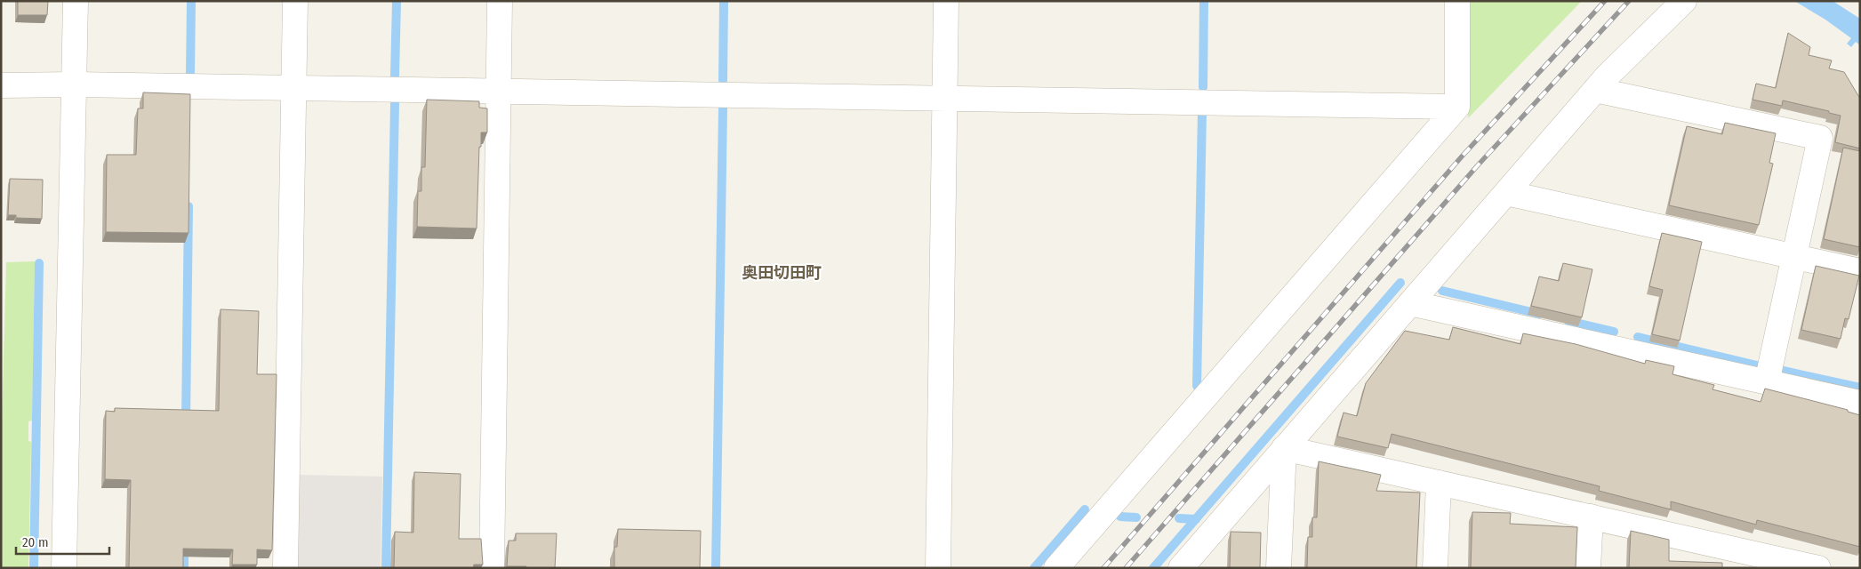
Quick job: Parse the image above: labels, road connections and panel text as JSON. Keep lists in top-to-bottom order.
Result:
{
  "districts": ["奥田切田町"],
  "scale_bar": "20 m"
}
